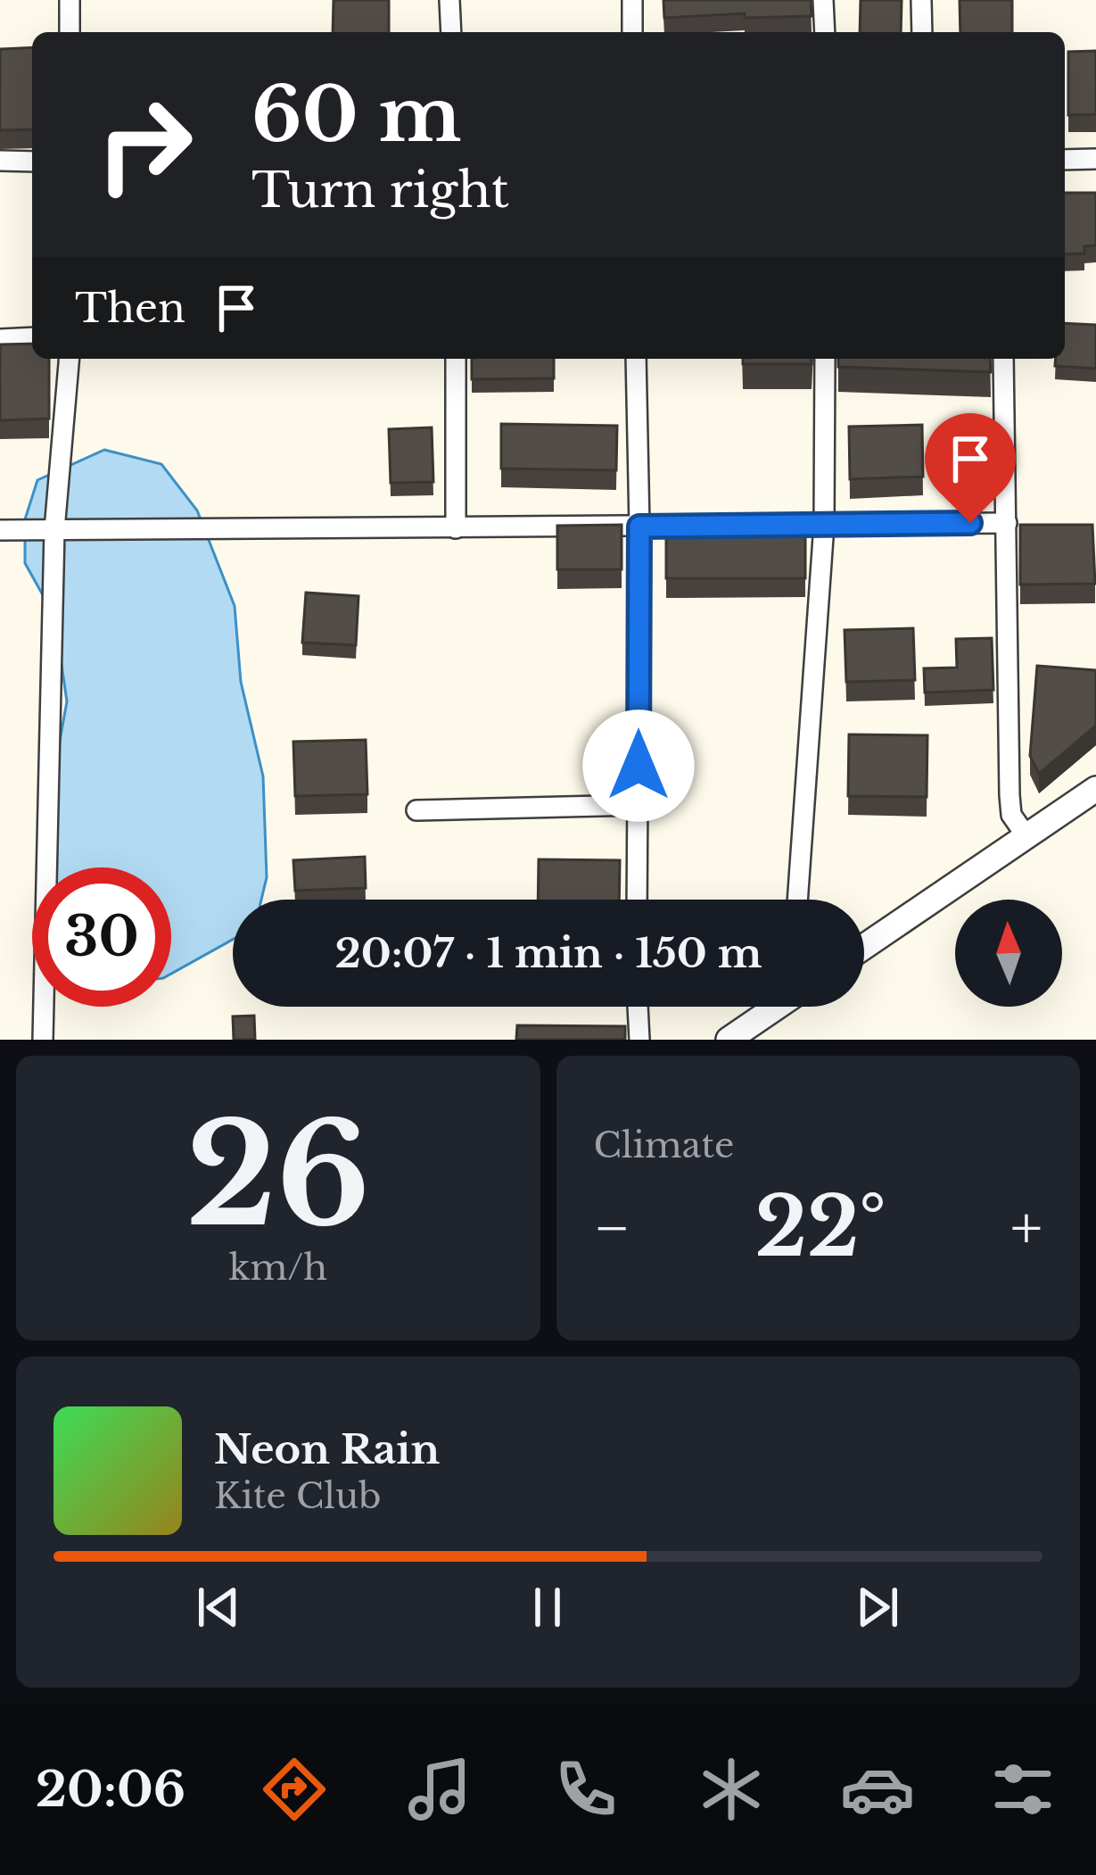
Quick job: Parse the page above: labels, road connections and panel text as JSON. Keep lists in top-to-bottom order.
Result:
{
  "north": "top",
  "page": {
    "turn": ["60 m", "Turn right"],
    "then": "Then",
    "limit": "30",
    "trip": "20:07 · 1 min · 150 m",
    "tile": [
      ["26", "km/h"],
      "Climate"
    ],
    "heat": ["−", "22°", "+"],
    "song": ["Neon Rain", "Kite Club"],
    "tabs": "20:06"
  }
}
